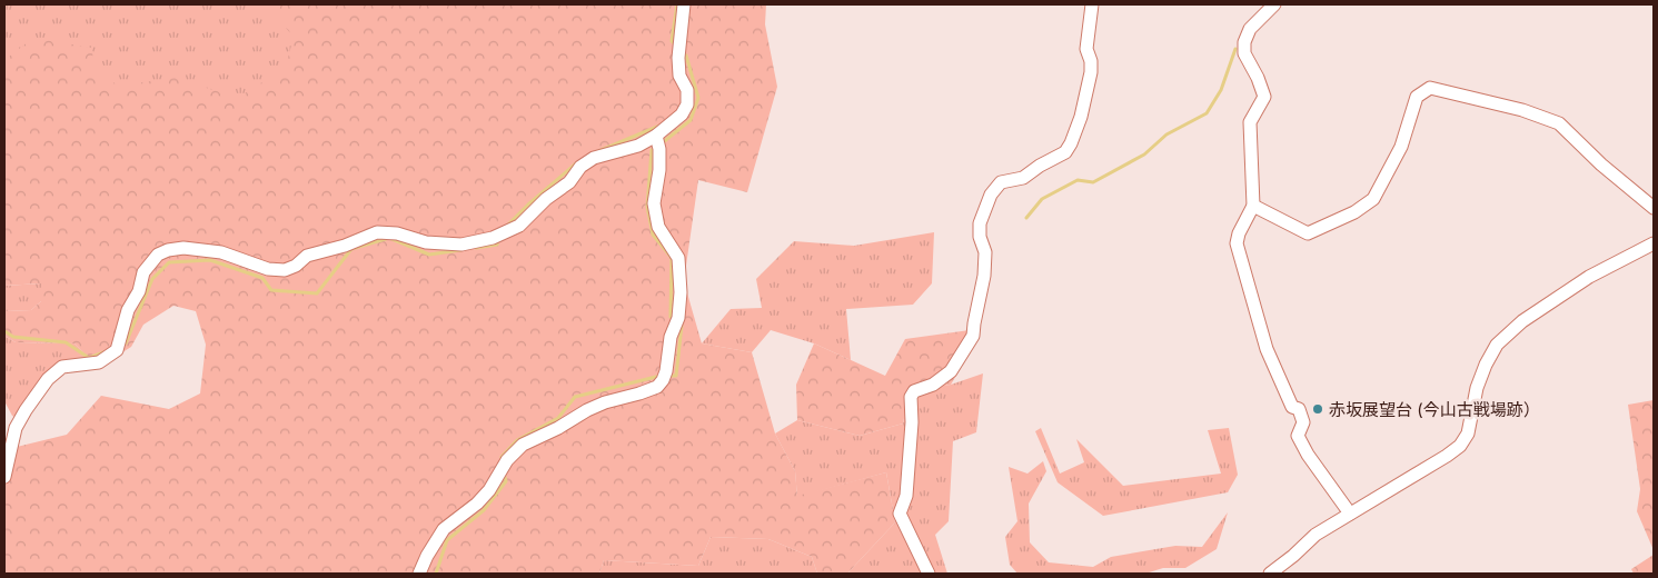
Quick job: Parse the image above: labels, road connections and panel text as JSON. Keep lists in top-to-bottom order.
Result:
{
  "places": ["赤坂展望台 (今山古戦場跡）"]
}
